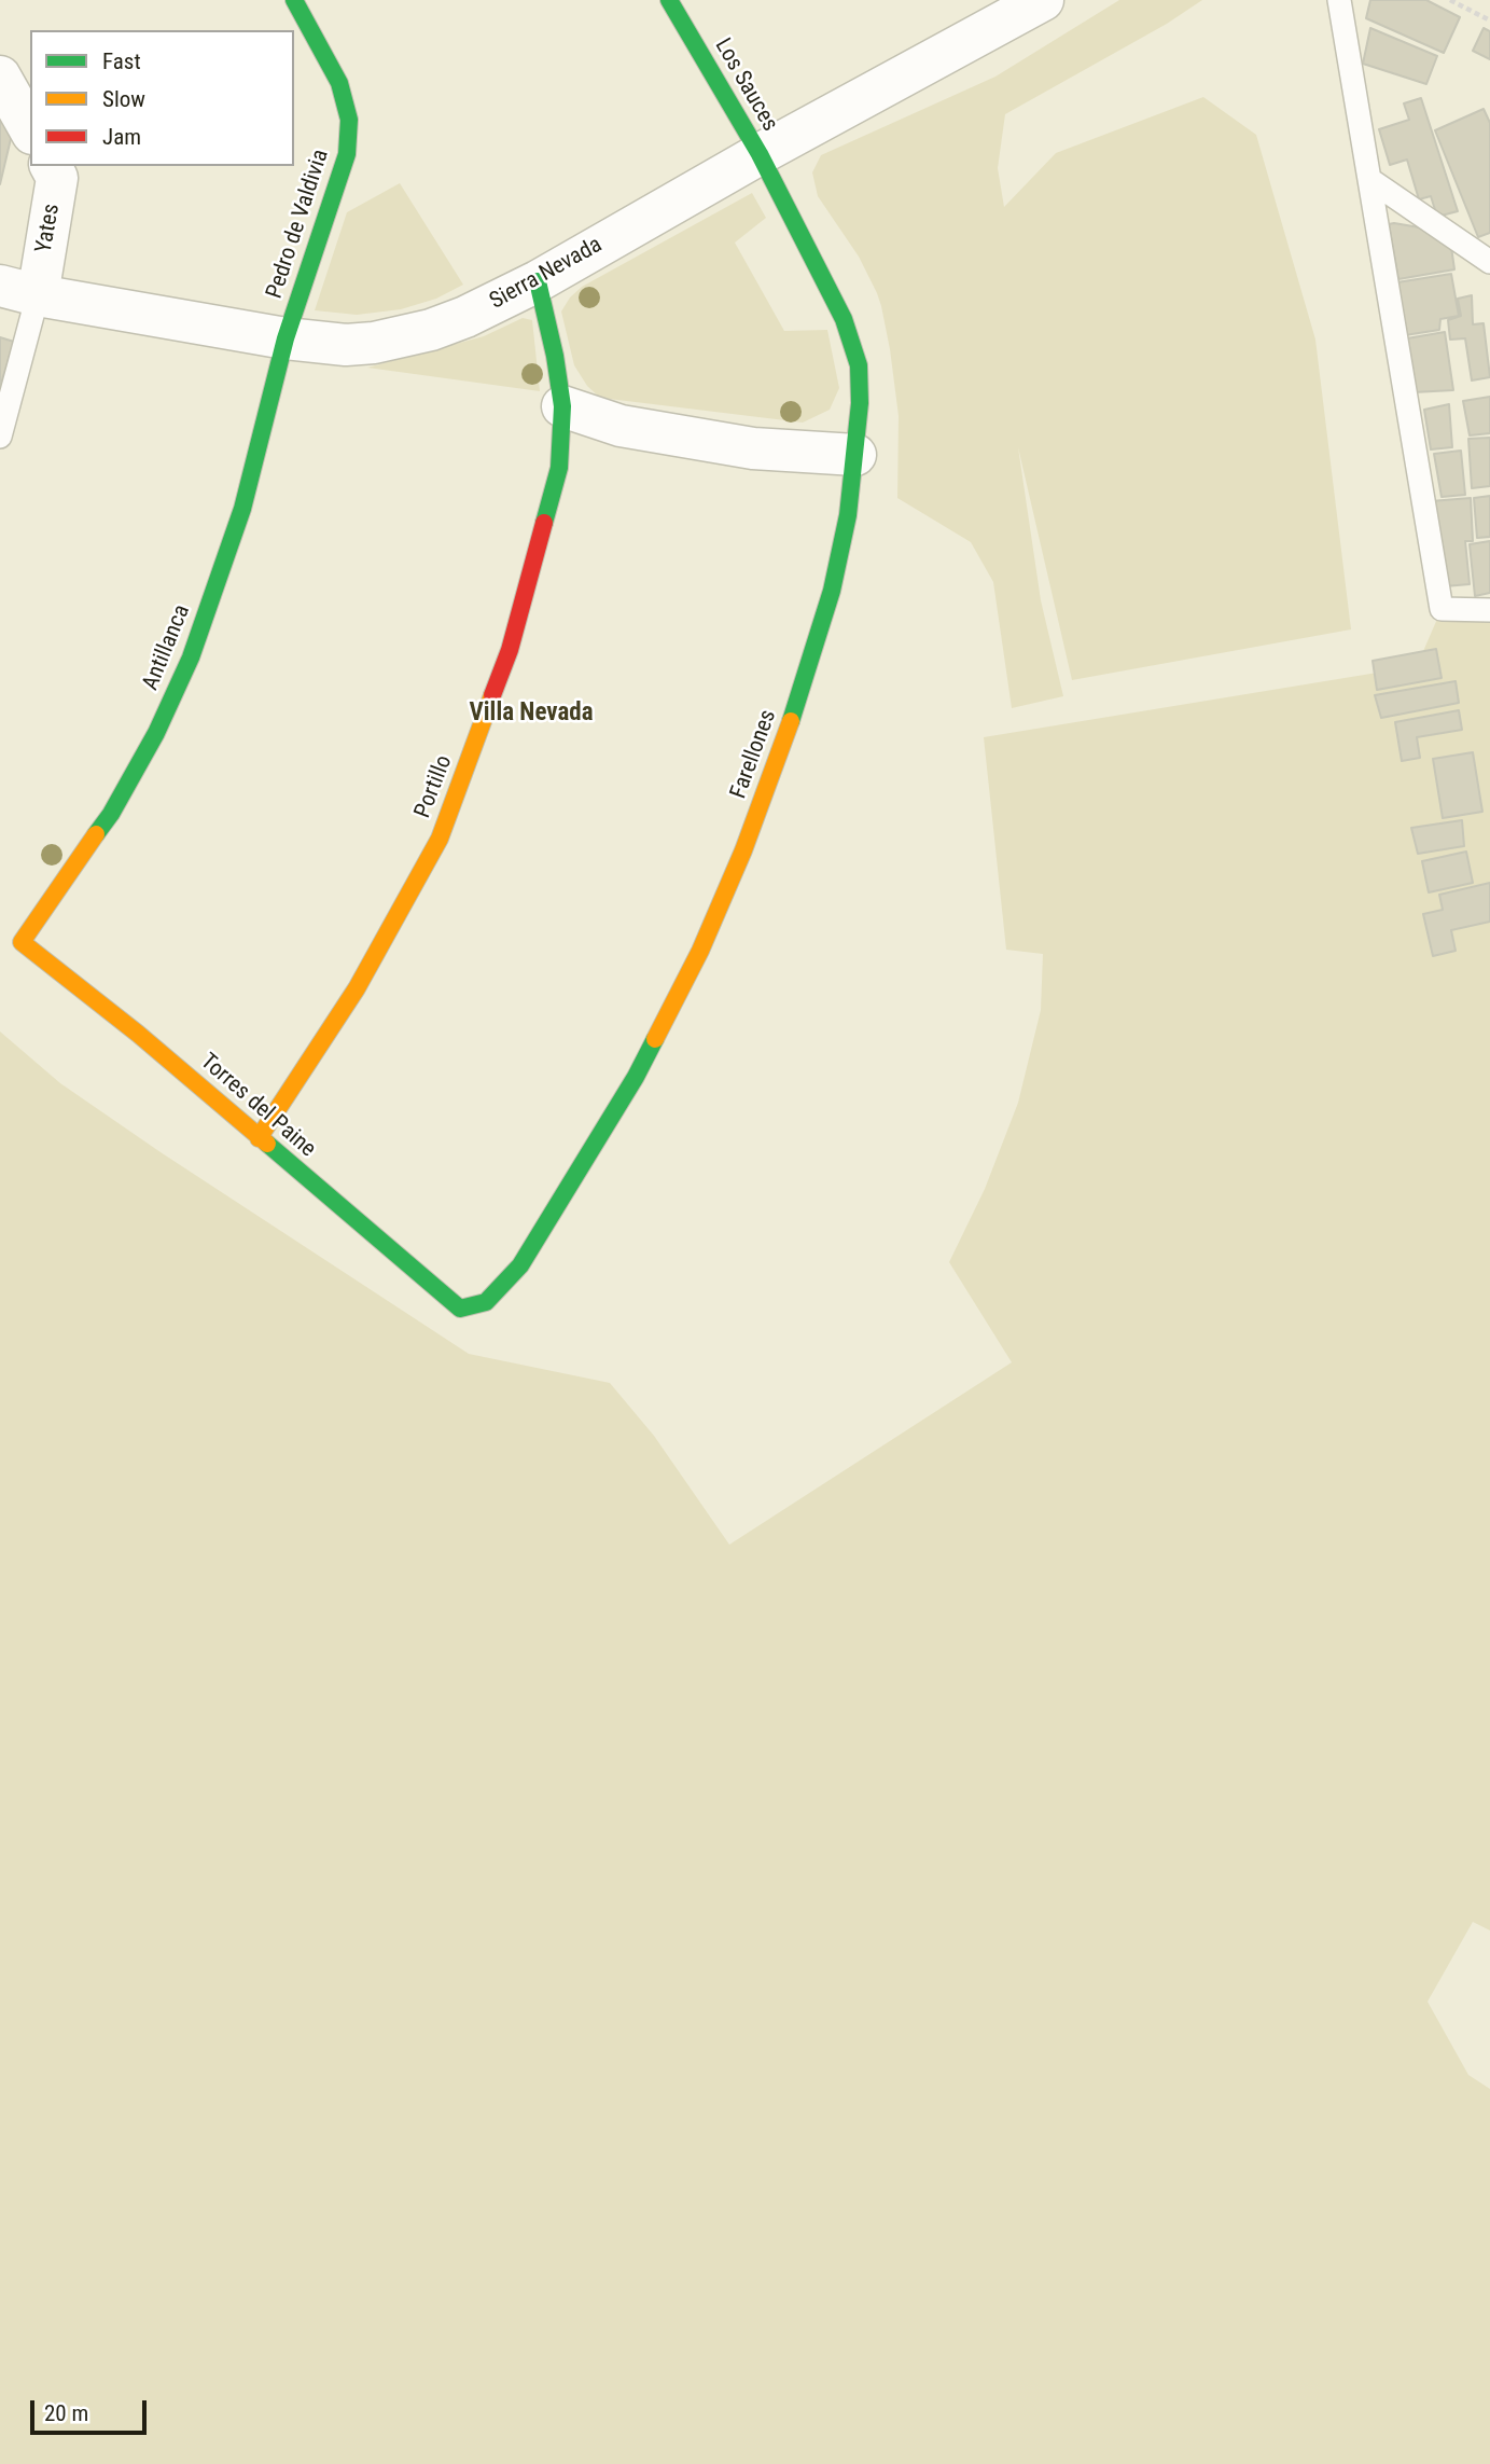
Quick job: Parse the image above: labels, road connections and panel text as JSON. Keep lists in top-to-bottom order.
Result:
{
  "streets": {
    "street": [
      "Los Sauces",
      "Pedro de Valdivia",
      "Yates",
      "Sierra Nevada",
      "Antillanca",
      "Farellones",
      "Portillo",
      "Torres del Paine"
    ]
  },
  "crossings": [
    ["Los Sauces", "Sierra Nevada"],
    ["Los Sauces", "Farellones"],
    ["Pedro de Valdivia", "Sierra Nevada"],
    ["Pedro de Valdivia", "Antillanca"],
    ["Yates", "Sierra Nevada"],
    ["Sierra Nevada", "Antillanca"],
    ["Sierra Nevada", "Farellones"],
    ["Sierra Nevada", "Portillo"],
    ["Antillanca", "Torres del Paine"],
    ["Farellones", "Torres del Paine"],
    ["Portillo", "Torres del Paine"]
  ],
  "districts": ["Villa Nevada"],
  "legend": ["Fast", "Slow", "Jam"],
  "scale_bar": "20 m"
}
